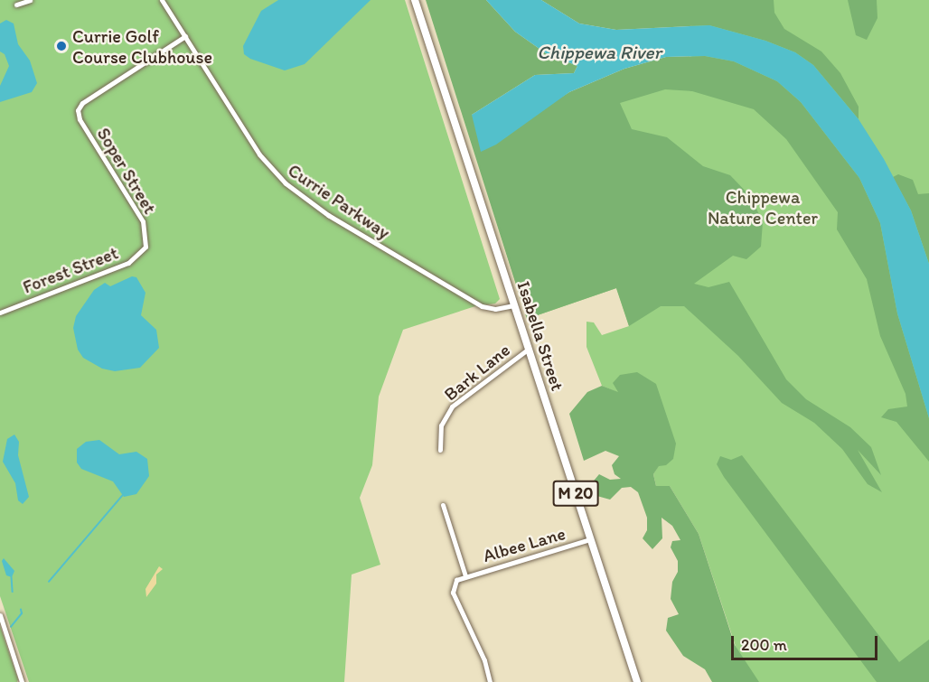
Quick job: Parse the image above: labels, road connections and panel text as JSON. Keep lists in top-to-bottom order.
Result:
{
  "streets": {
    "highway": ["Isabella Street", "M 20"],
    "street": [
      "Soper Street",
      "Currie Parkway",
      "Forest Street",
      "Bark Lane",
      "Albee Lane"
    ]
  },
  "crossings": [
    ["Soper Street", "Currie Parkway"],
    ["Soper Street", "Forest Street"],
    ["Currie Parkway", "Isabella Street"],
    ["Isabella Street", "Bark Lane"],
    ["Isabella Street", "Albee Lane"]
  ],
  "water": ["Chippewa River"],
  "parks": ["Chippewa Nature Center"],
  "places": ["Currie Golf Course Clubhouse"],
  "scale_bar": "200 m"
}
